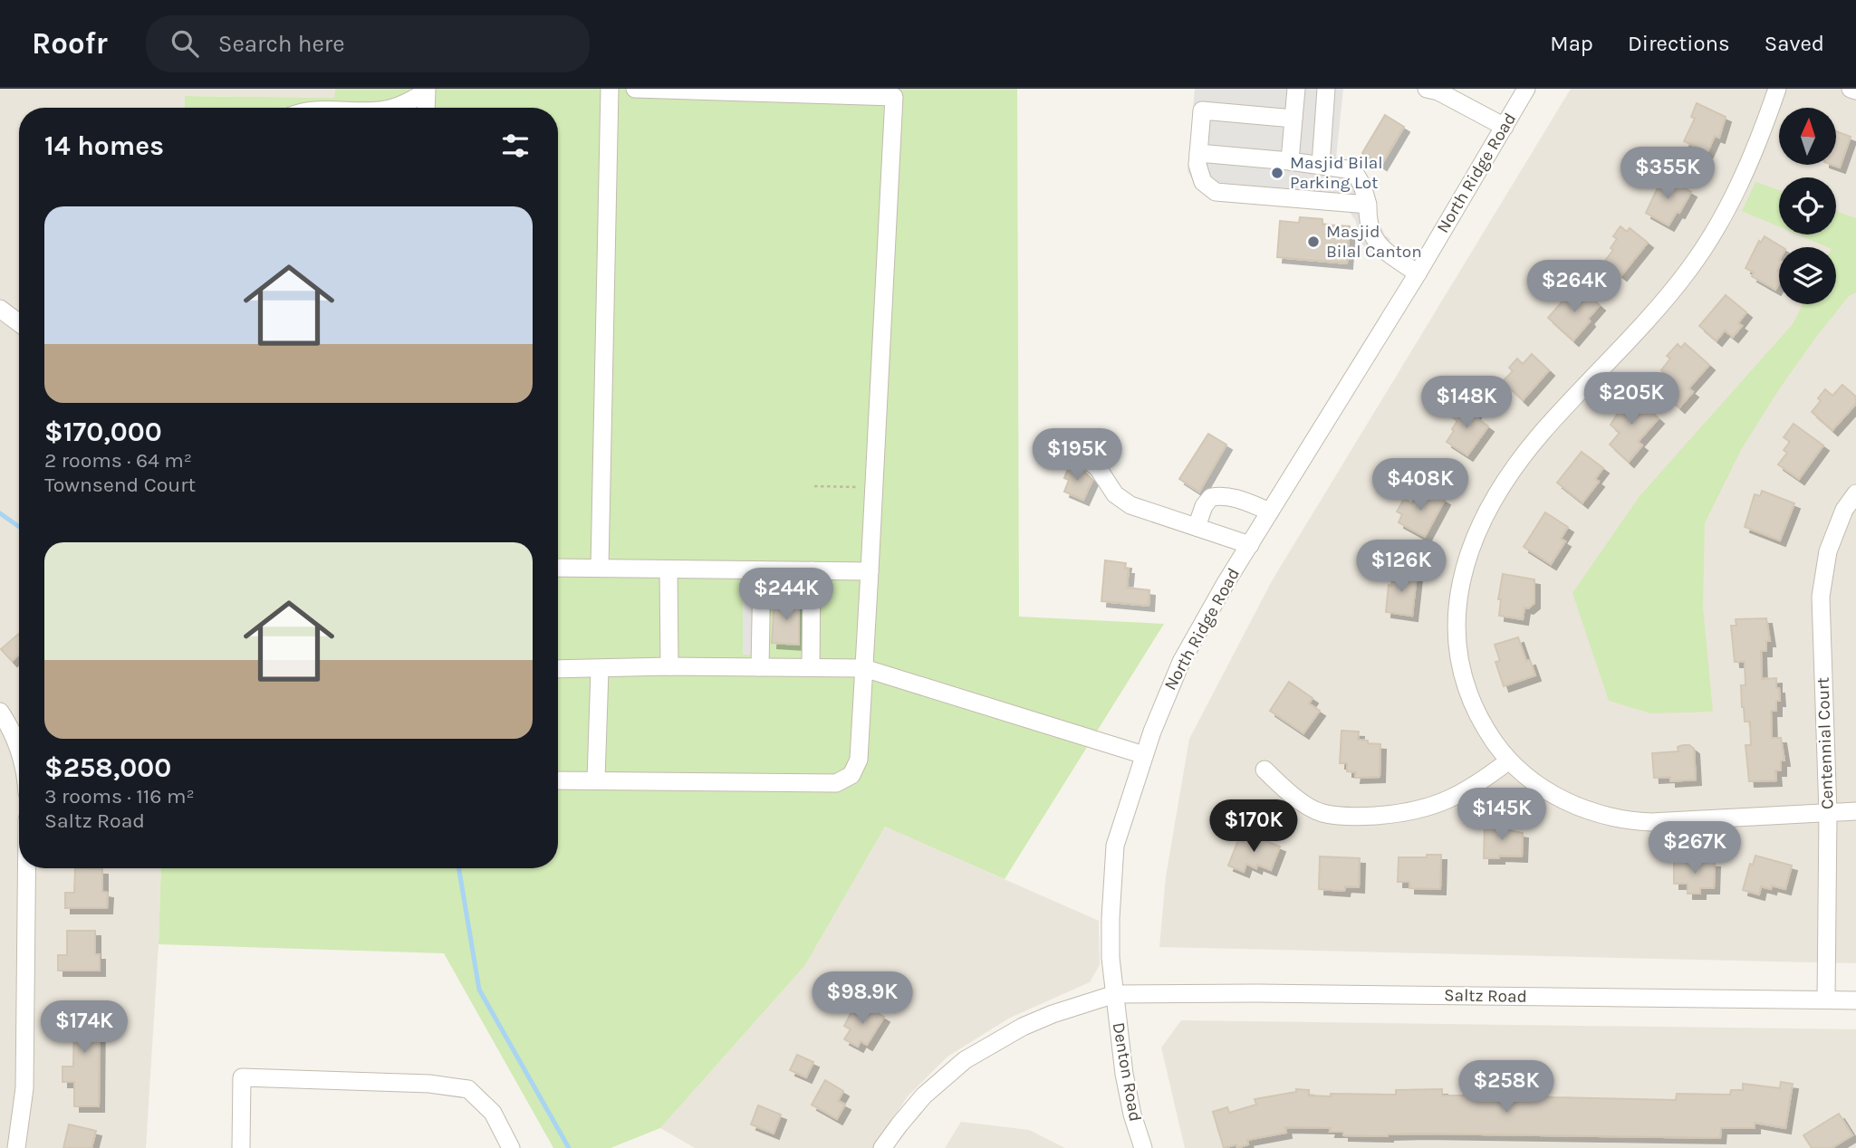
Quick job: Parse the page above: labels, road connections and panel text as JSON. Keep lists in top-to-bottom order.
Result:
{
  "streets": {
    "street": [
      "North Ridge Road",
      "Centennial Court",
      "Saltz Road",
      "Denton Road"
    ]
  },
  "crossings": [
    ["North Ridge Road", "Saltz Road"],
    ["North Ridge Road", "Denton Road"],
    ["Centennial Court", "Saltz Road"],
    ["Saltz Road", "Denton Road"]
  ],
  "places": ["Masjid Bilal Parking Lot", "Masjid Bilal Canton"],
  "north": "top",
  "page": {
    "header": "Roofr",
    "search": "Search here",
    "nav": ["Map", "Directions", "Saved"],
    "heading": "14 homes",
    "price": [
      "$355K",
      "$264K",
      "$205K",
      "$148K",
      "$195K",
      "$408K",
      "$126K",
      "$244K",
      "$145K",
      "$170K",
      "$267K",
      "$98.9K",
      "$174K",
      "$258K"
    ],
    "list": [
      {
        "name": "$170,000",
        "note": "2 rooms · 64 m² · Townsend Court"
      },
      {
        "name": "$258,000",
        "note": "3 rooms · 116 m² · Saltz Road"
      }
    ]
  }
}
